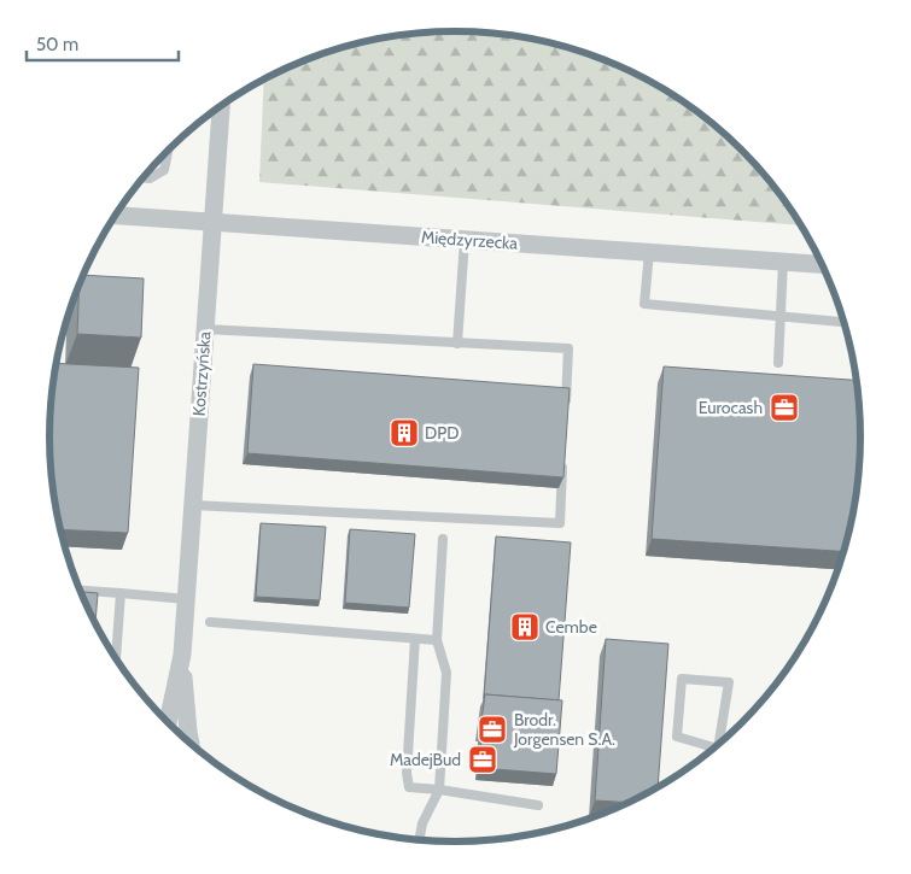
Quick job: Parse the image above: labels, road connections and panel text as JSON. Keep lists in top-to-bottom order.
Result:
{
  "streets": {
    "street": ["Międzyrzecka", "Kostrzyńska"]
  },
  "crossings": [
    ["Międzyrzecka", "Kostrzyńska"]
  ],
  "places": {
    "office": ["Eurocash", "Brodr. Jorgensen S.A.", "MadejBud"],
    "building": ["DPD", "Cembe"]
  },
  "scale_bar": "50 m"
}
